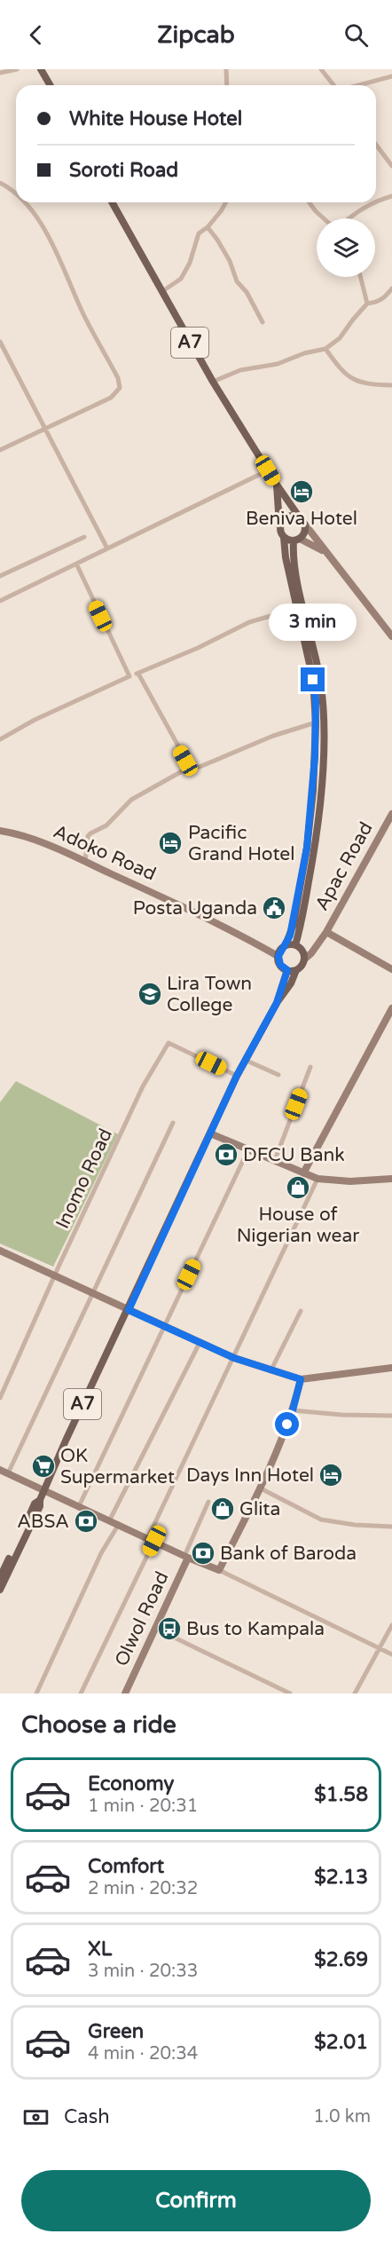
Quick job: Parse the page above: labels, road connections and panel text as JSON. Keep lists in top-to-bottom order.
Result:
{
  "streets": {
    "main road": ["A7"],
    "street": [
      "Adoko Road",
      "Apac Road",
      "Inomo Road",
      "Olwol Road"
    ]
  },
  "crossings": [
    ["A7", "Adoko Road"],
    ["A7", "Apac Road"],
    ["A7", "Inomo Road"],
    ["A7", "Olwol Road"],
    ["Adoko Road", "Apac Road"]
  ],
  "places": {
    "hotel": ["Beniva Hotel", "Pacific Grand Hotel", "Days Inn Hotel"],
    "public building": ["Posta Uganda"],
    "school or university": ["Lira Town College"],
    "bank": ["DFCU Bank", "ABSA", "Bank of Baroda"],
    "shop": ["House of Nigerian wear", "Glita"],
    "supermarket": ["OK Supermarket"],
    "bus stop": ["Bus to Kampala"]
  },
  "page": {
    "header": "Zipcab",
    "banner": ["White House Hotel", "Soroti Road"],
    "bubble": "3 min",
    "heading": "Choose a ride",
    "list": [
      {
        "name": "Economy",
        "note": "1 min · 20:31",
        "value": "$1.58"
      },
      {
        "name": "Comfort",
        "note": "2 min · 20:32",
        "value": "$2.13"
      },
      {
        "name": "XL",
        "note": "3 min · 20:33",
        "value": "$2.69"
      },
      {
        "name": "Green",
        "note": "4 min · 20:34",
        "value": "$2.01"
      }
    ],
    "pay": ["Cash", "1.0 km"],
    "buttons": "Confirm"
  }
}
